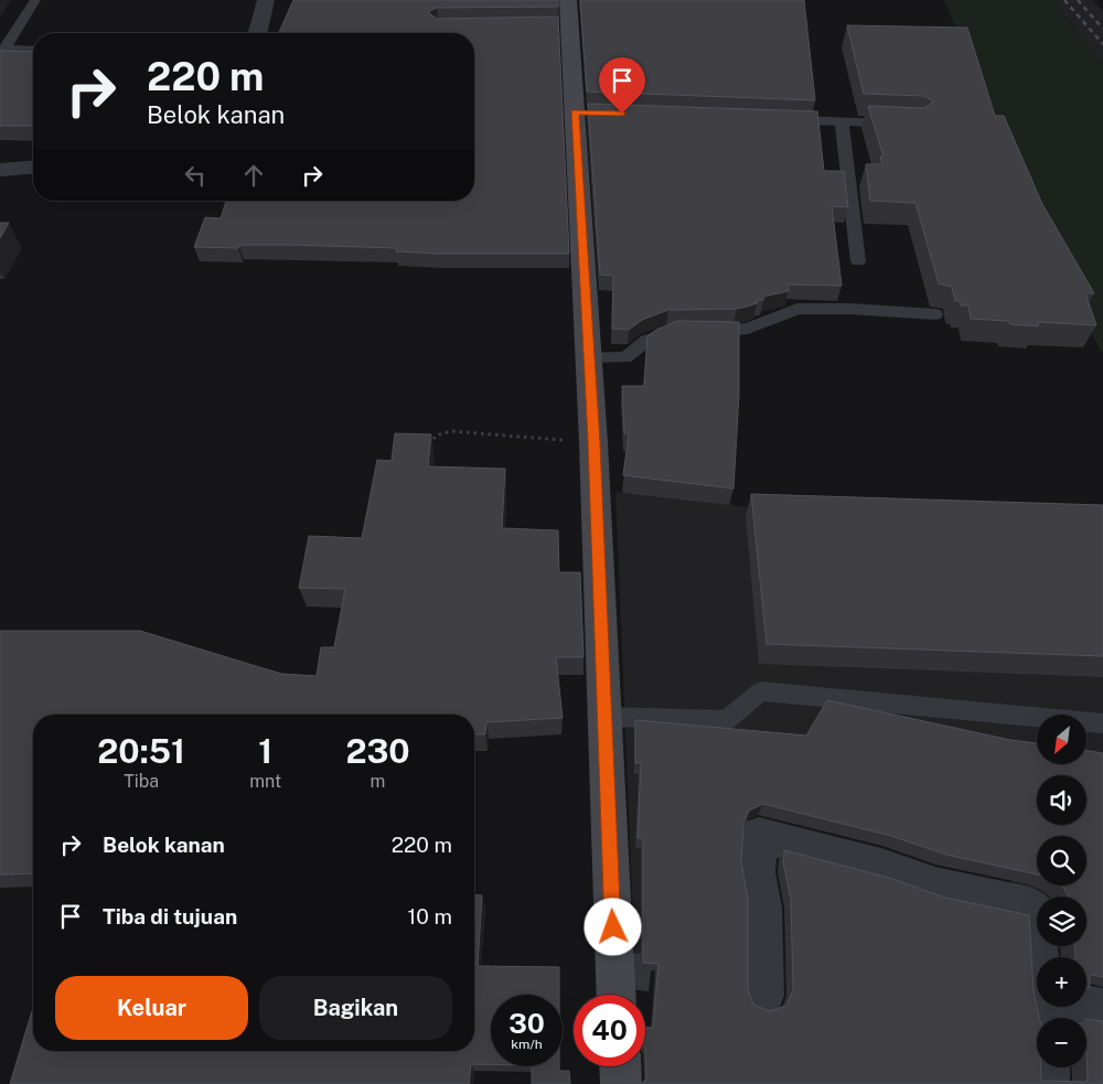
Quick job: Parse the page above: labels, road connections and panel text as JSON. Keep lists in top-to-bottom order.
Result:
{
  "north": "bottom left",
  "page": {
    "turn": ["220 m", "Belok kanan"],
    "map_buttons": ["+", "−"],
    "eta": [
      "20:51",
      "Tiba",
      "1",
      "mnt",
      "230",
      "m"
    ],
    "list": [
      {
        "name": "Belok kanan",
        "value": "220 m"
      },
      {
        "name": "Tiba di tujuan",
        "value": "10 m"
      }
    ],
    "buttons": ["Keluar", "Bagikan"],
    "speed": "30 km/h",
    "limit": "40"
  }
}
